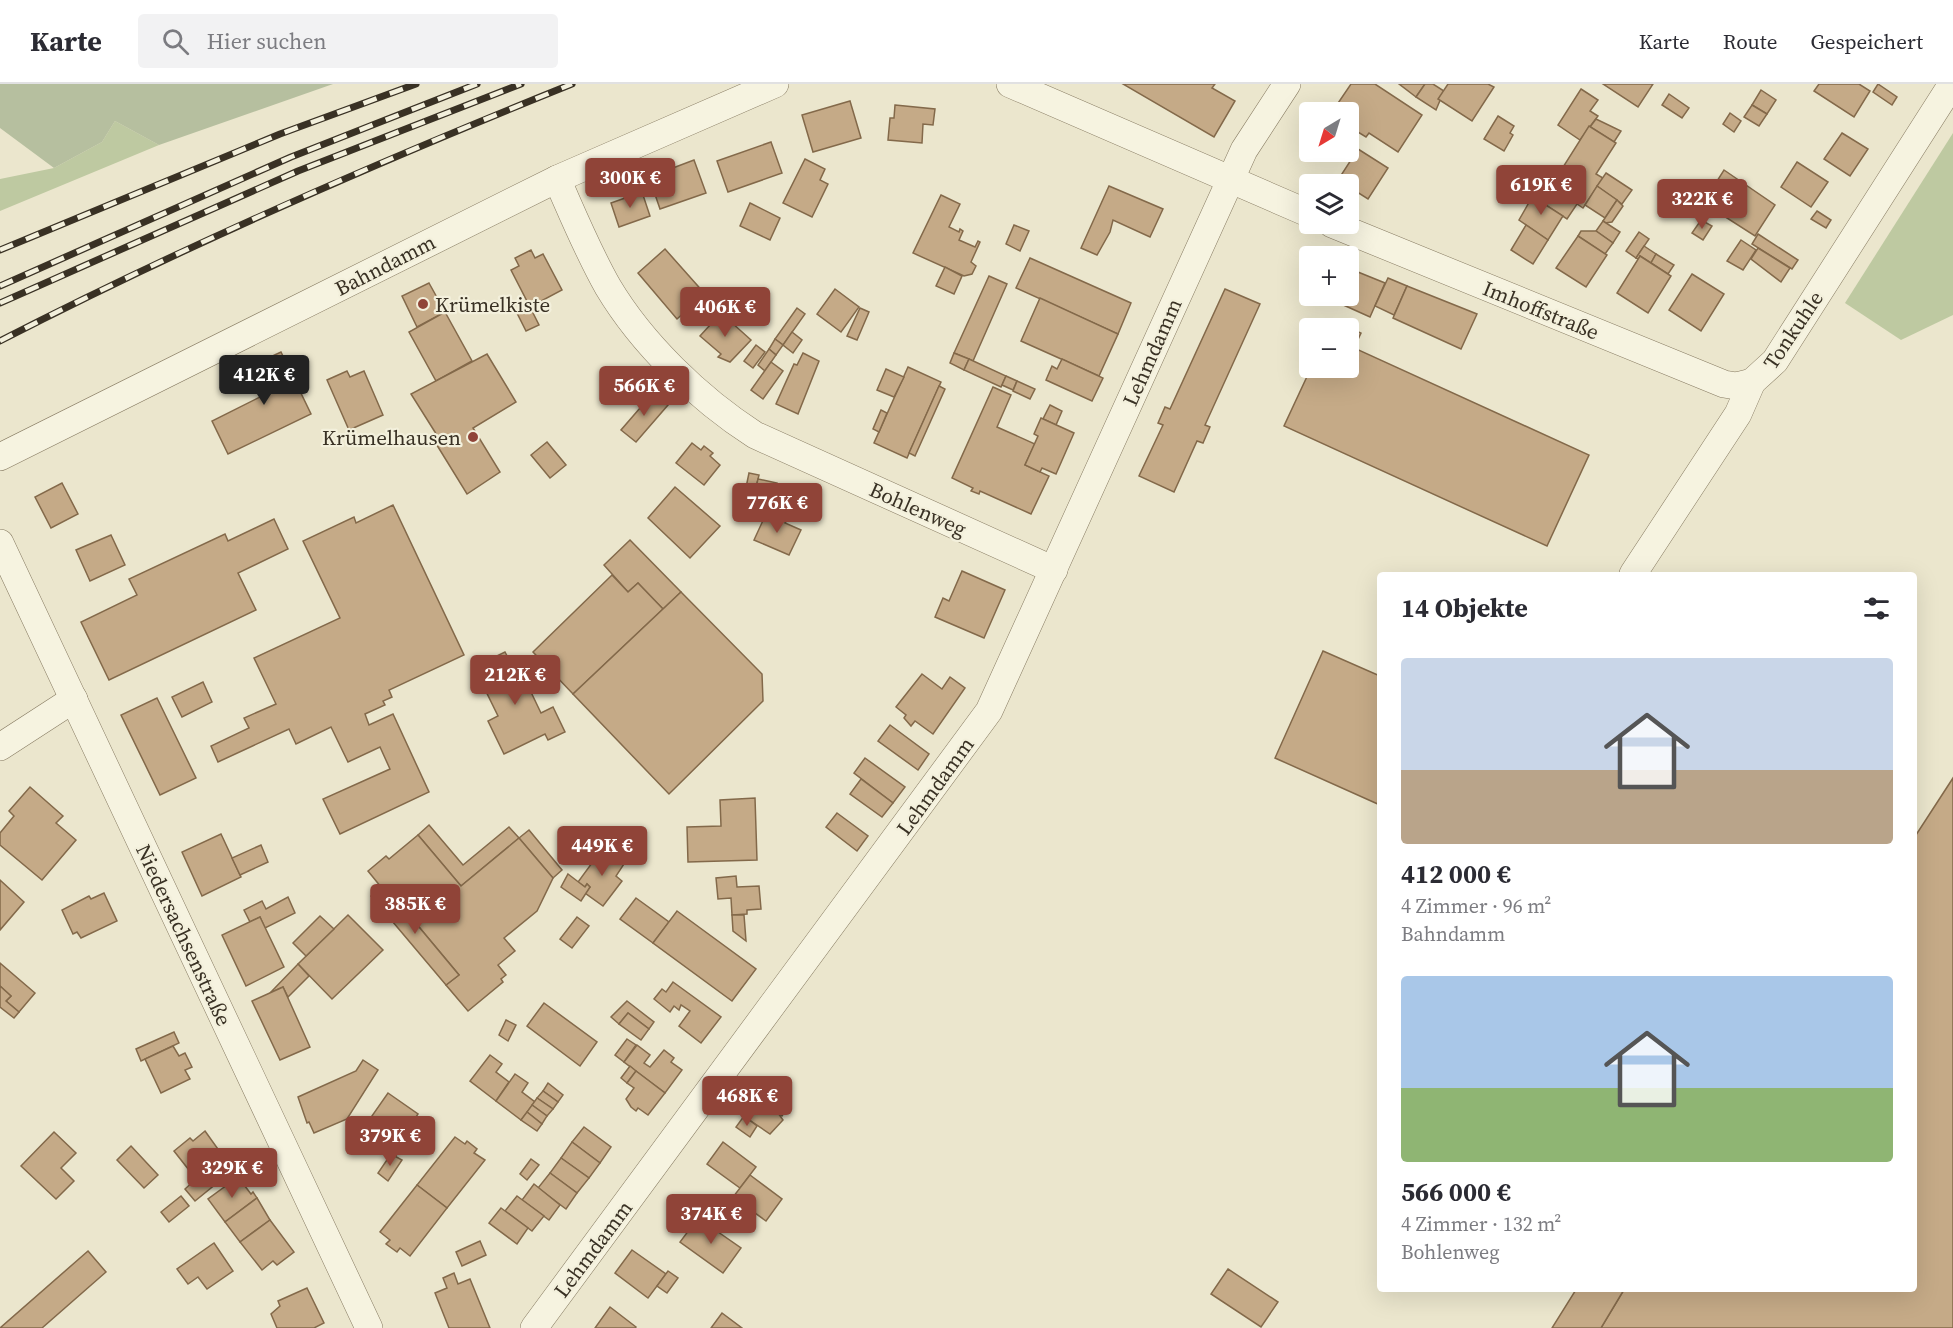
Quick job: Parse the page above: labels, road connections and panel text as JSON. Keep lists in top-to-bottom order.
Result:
{
  "streets": {
    "street": [
      "Bahndamm",
      "Imhoffstraße",
      "Tonkuhle",
      "Lehmdamm",
      "Bohlenweg",
      "Niedersachsenstraße"
    ]
  },
  "crossings": [
    ["Bahndamm", "Bohlenweg"],
    ["Imhoffstraße", "Tonkuhle"],
    ["Lehmdamm", "Bohlenweg"]
  ],
  "places": ["Krümelkiste", "Krümelhausen"],
  "north": "bottom left",
  "page": {
    "header": "Karte",
    "search": "Hier suchen",
    "nav": ["Karte", "Route", "Gespeichert"],
    "map_buttons": ["+", "−"],
    "price": [
      "300K €",
      "619K €",
      "322K €",
      "406K €",
      "412K €",
      "566K €",
      "776K €",
      "212K €",
      "449K €",
      "385K €",
      "468K €",
      "379K €",
      "329K €",
      "374K €"
    ],
    "heading": "14 Objekte",
    "list": [
      {
        "name": "412 000 €",
        "note": "4 Zimmer · 96 m² · Bahndamm"
      },
      {
        "name": "566 000 €",
        "note": "4 Zimmer · 132 m² · Bohlenweg"
      }
    ]
  }
}
